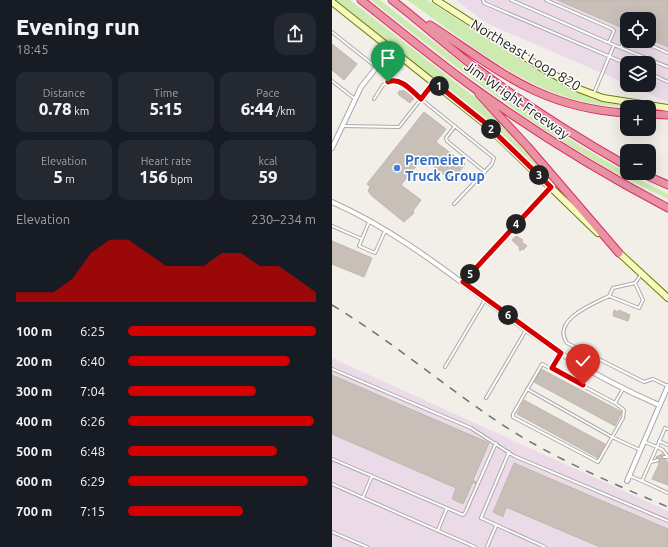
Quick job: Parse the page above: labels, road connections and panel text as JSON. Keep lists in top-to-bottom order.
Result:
{
  "streets": {
    "highway": ["Jim Wright Freeway"],
    "main road": ["Northeast Loop 820"]
  },
  "places": ["Premeier Truck Group"],
  "page": {
    "heading": ["Evening run", "18:45"],
    "map_buttons": ["+", "−"],
    "stats": [
      ["Distance", "0.78 km"],
      ["Time", "5:15"],
      ["Pace", "6:44 /km"],
      ["Elevation", "5 m"],
      ["Heart rate", "156 bpm"],
      ["kcal", "59"]
    ],
    "pins": [
      "1",
      "2",
      "3",
      "4",
      "5",
      "6"
    ],
    "chart": ["Elevation", "230–234 m"],
    "list": [
      {
        "name": "100 m",
        "note": "6:25"
      },
      {
        "name": "200 m",
        "note": "6:40"
      },
      {
        "name": "300 m",
        "note": "7:04"
      },
      {
        "name": "400 m",
        "note": "6:26"
      },
      {
        "name": "500 m",
        "note": "6:48"
      },
      {
        "name": "600 m",
        "note": "6:29"
      },
      {
        "name": "700 m",
        "note": "7:15"
      }
    ]
  }
}
